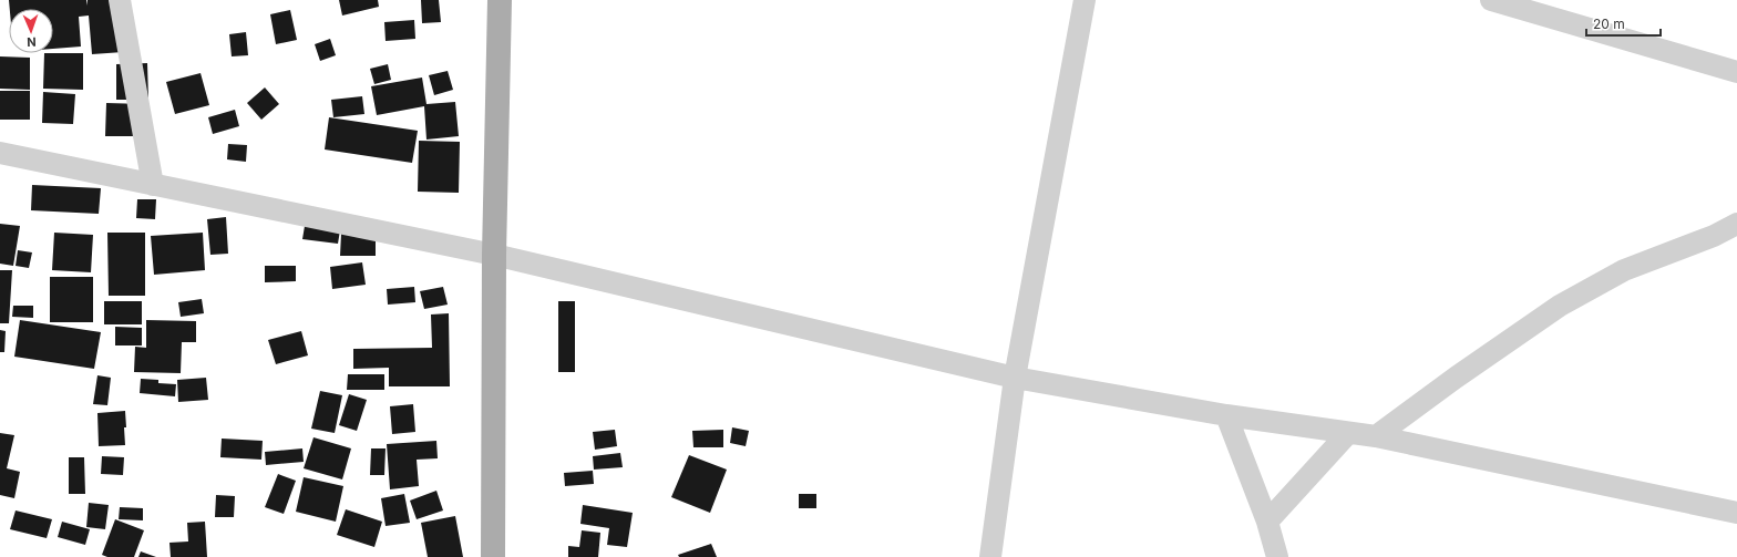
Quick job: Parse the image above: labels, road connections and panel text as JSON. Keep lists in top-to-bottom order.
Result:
{
  "scale_bar": "20 m",
  "north": "bottom"
}
